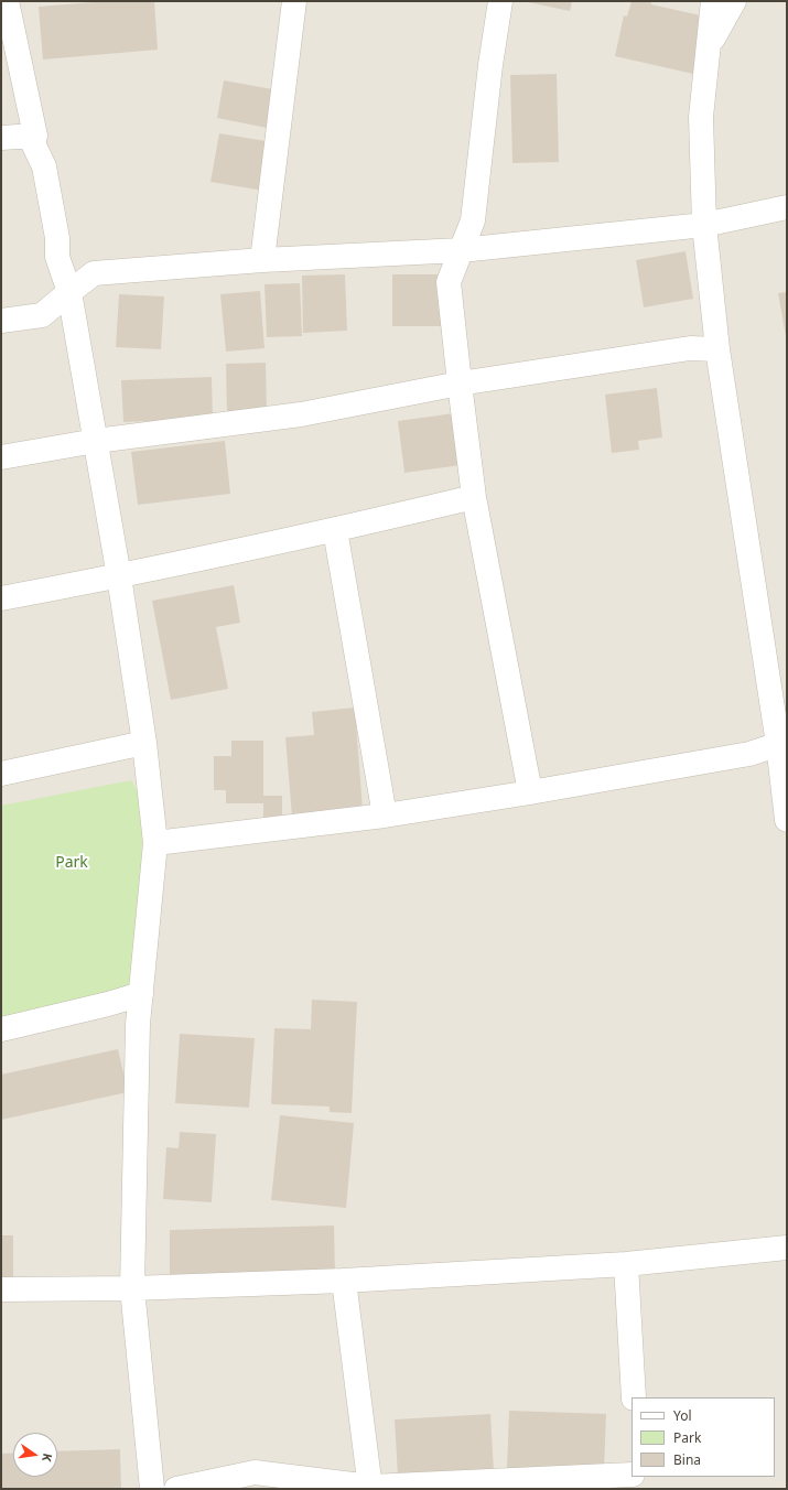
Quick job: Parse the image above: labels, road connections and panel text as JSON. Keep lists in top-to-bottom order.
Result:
{
  "parks": ["Park"],
  "legend": ["Yol", "Park", "Bina"],
  "north": "right"
}
